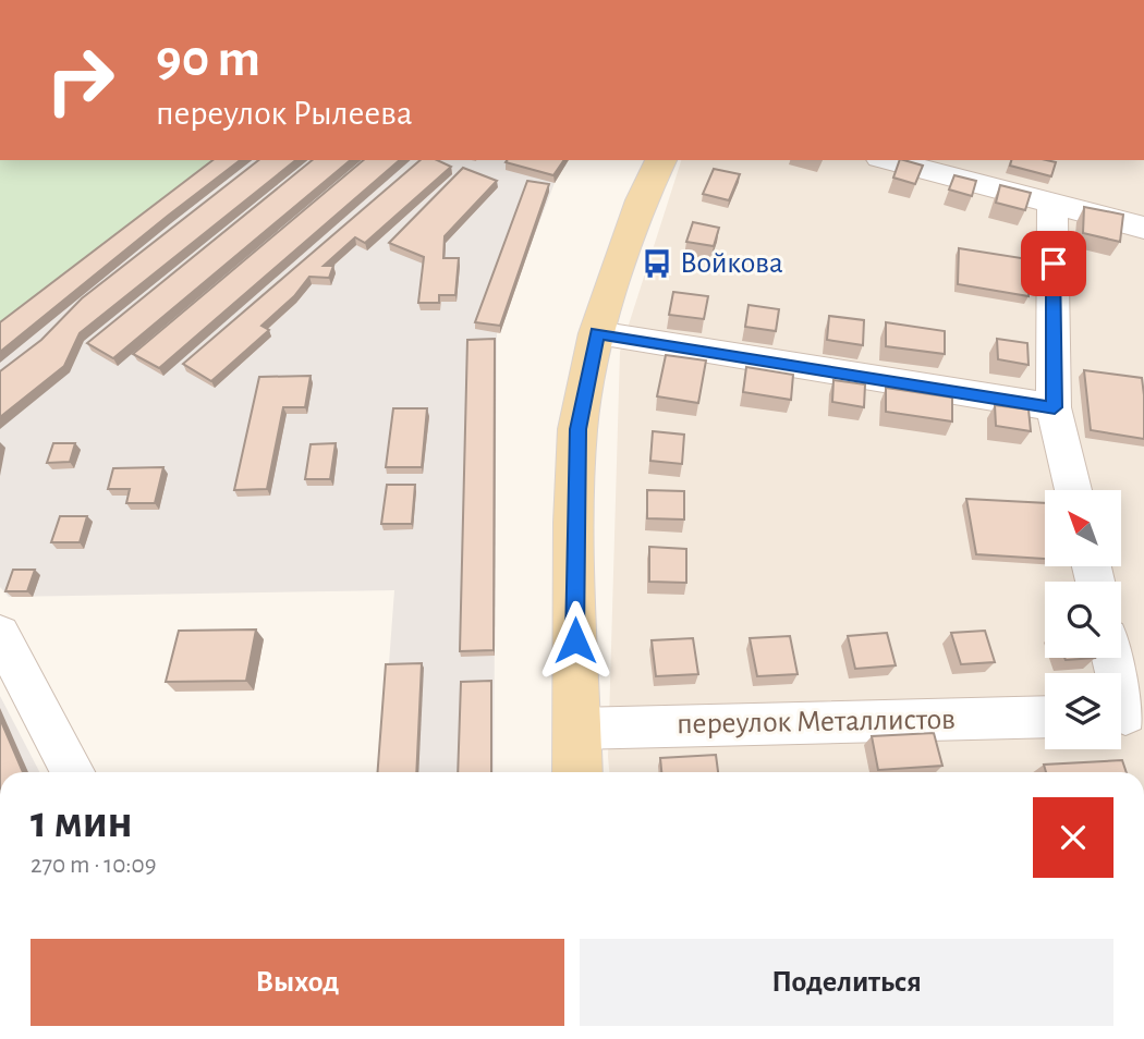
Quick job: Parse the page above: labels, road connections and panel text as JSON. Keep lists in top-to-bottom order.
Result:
{
  "streets": {
    "street": ["переулок Металлистов"]
  },
  "places": {
    "bus stop": ["Войкова"]
  },
  "north": "top left",
  "page": {
    "turn": ["90 m", "переулок Рылеева"],
    "heading": ["1 мин", "270 m · 10:09"],
    "buttons": ["Выход", "Поделиться"]
  }
}
